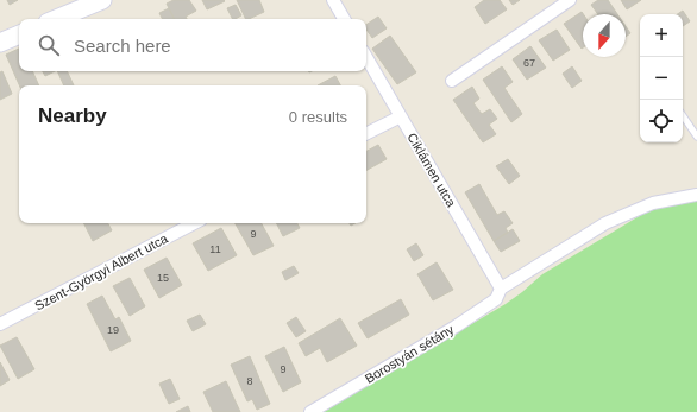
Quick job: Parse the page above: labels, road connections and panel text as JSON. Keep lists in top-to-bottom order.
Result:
{
  "streets": {
    "street": ["Ciklámen utca", "Szent-Györgyi Albert utca", "Borostyán sétány"]
  },
  "crossings": [
    ["Ciklámen utca", "Borostyán sétány"]
  ],
  "house_numbers": [
    "67",
    "9",
    "11",
    "15",
    "19",
    "9",
    "8"
  ],
  "north": "bottom",
  "page": {
    "map_buttons": ["+", "−"],
    "search": "Search here",
    "heading": ["Nearby", "0 results"]
  }
}
